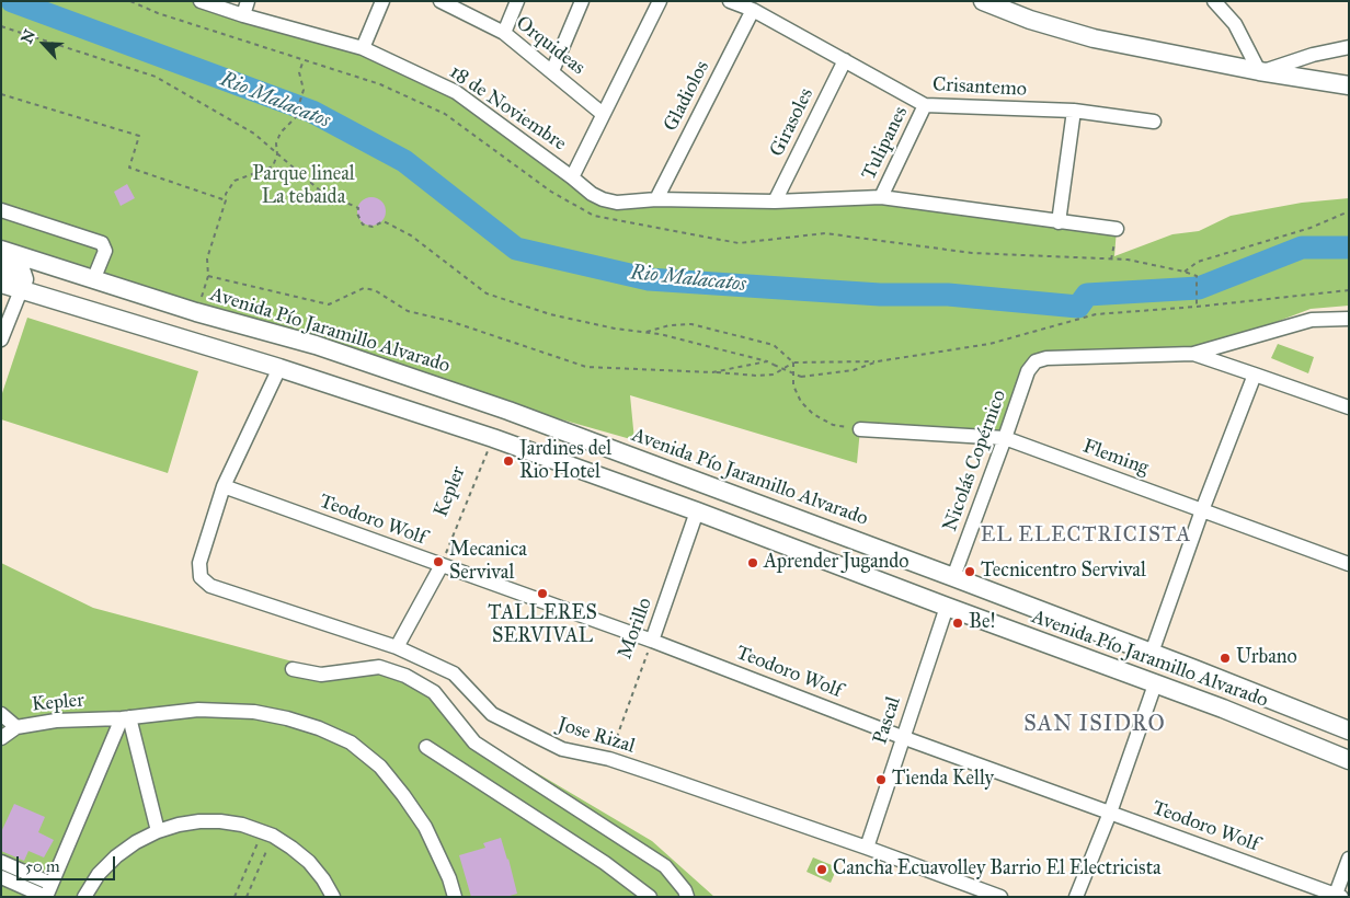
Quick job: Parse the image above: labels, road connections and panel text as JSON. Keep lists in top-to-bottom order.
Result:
{
  "streets": {
    "main road": ["Avenida Pío Jaramillo Alvarado"],
    "street": [
      "Orquideas",
      "Crisantemo",
      "Gladiolos",
      "18 de Noviembre",
      "Girasoles",
      "Tulipanes",
      "Fleming",
      "Nicolás Copérnico",
      "Kepler",
      "Teodoro Wolf",
      "Morillo",
      "Pascal",
      "Jose Rizal"
    ]
  },
  "crossings": [
    ["Crisantemo", "Gladiolos"],
    ["Crisantemo", "Girasoles"],
    ["Crisantemo", "Tulipanes"],
    ["Gladiolos", "18 de Noviembre"],
    ["18 de Noviembre", "Girasoles"],
    ["18 de Noviembre", "Tulipanes"],
    ["Avenida Pío Jaramillo Alvarado", "Nicolás Copérnico"],
    ["Avenida Pío Jaramillo Alvarado", "Kepler"],
    ["Avenida Pío Jaramillo Alvarado", "Morillo"],
    ["Avenida Pío Jaramillo Alvarado", "Pascal"],
    ["Fleming", "Nicolás Copérnico"],
    ["Kepler", "Teodoro Wolf"],
    ["Teodoro Wolf", "Morillo"],
    ["Teodoro Wolf", "Pascal"],
    ["Teodoro Wolf", "Jose Rizal"],
    ["Morillo", "Jose Rizal"],
    ["Pascal", "Jose Rizal"]
  ],
  "districts": ["EL ELECTRICISTA", "SAN ISIDRO"],
  "water": ["Rio Malacatos"],
  "parks": ["Parque lineal La tebaida"],
  "places": [
    "Jardines del Rio Hotel",
    "Mecanica Servival",
    "Aprender Jugando",
    "Tecnicentro Servival",
    "TALLERES SERVIVAL",
    "Be!",
    "Urbano",
    "Tienda Kelly",
    "Cancha Ecuavolley Barrio El Electricista"
  ],
  "scale_bar": "50 m",
  "north": "top left"
}
